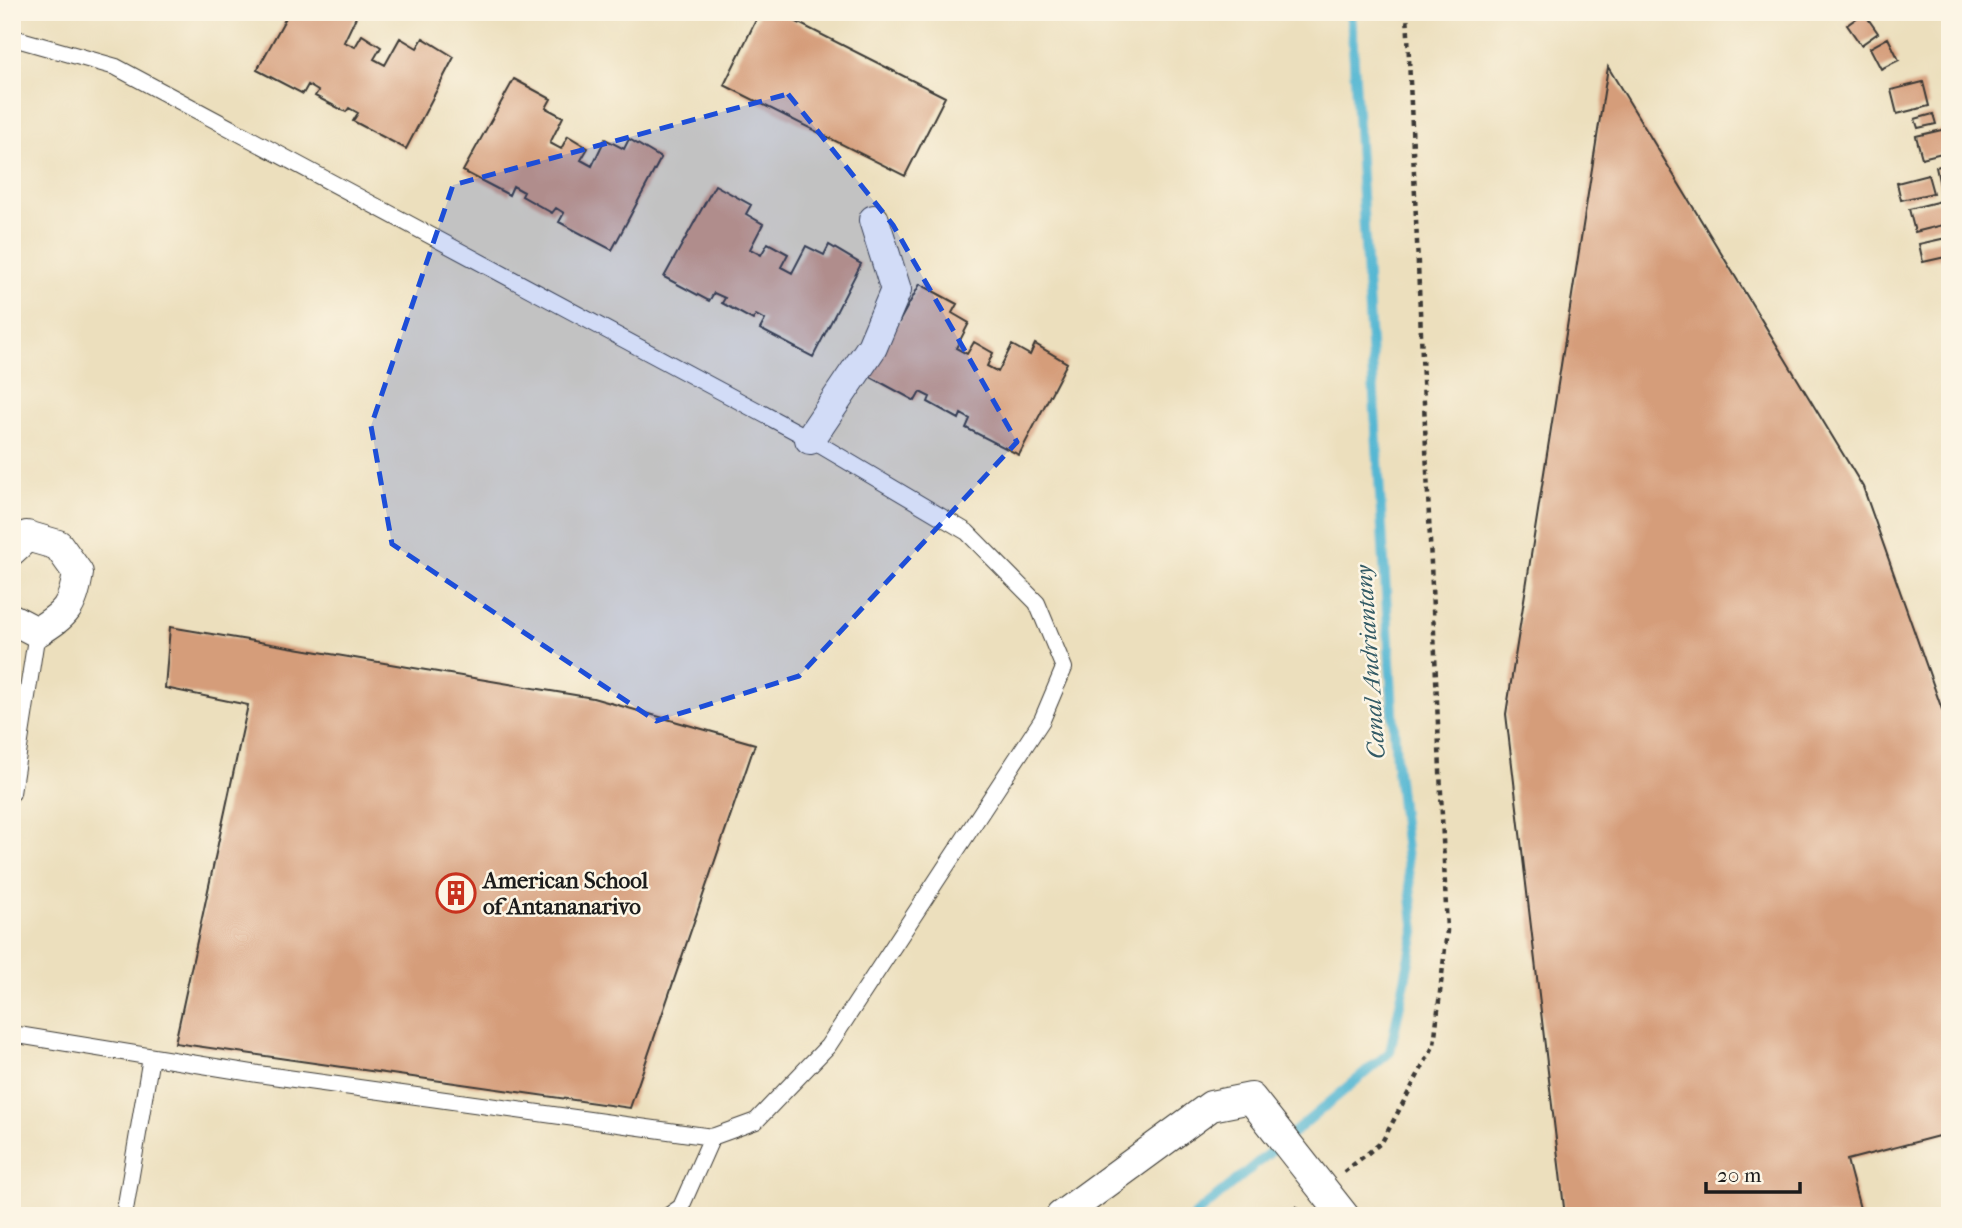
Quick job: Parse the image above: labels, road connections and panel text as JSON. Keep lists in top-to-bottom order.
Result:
{
  "water": ["Canal Andriantany"],
  "places": {
    "building": ["American School of Antananarivo"]
  },
  "scale_bar": "20 m"
}
